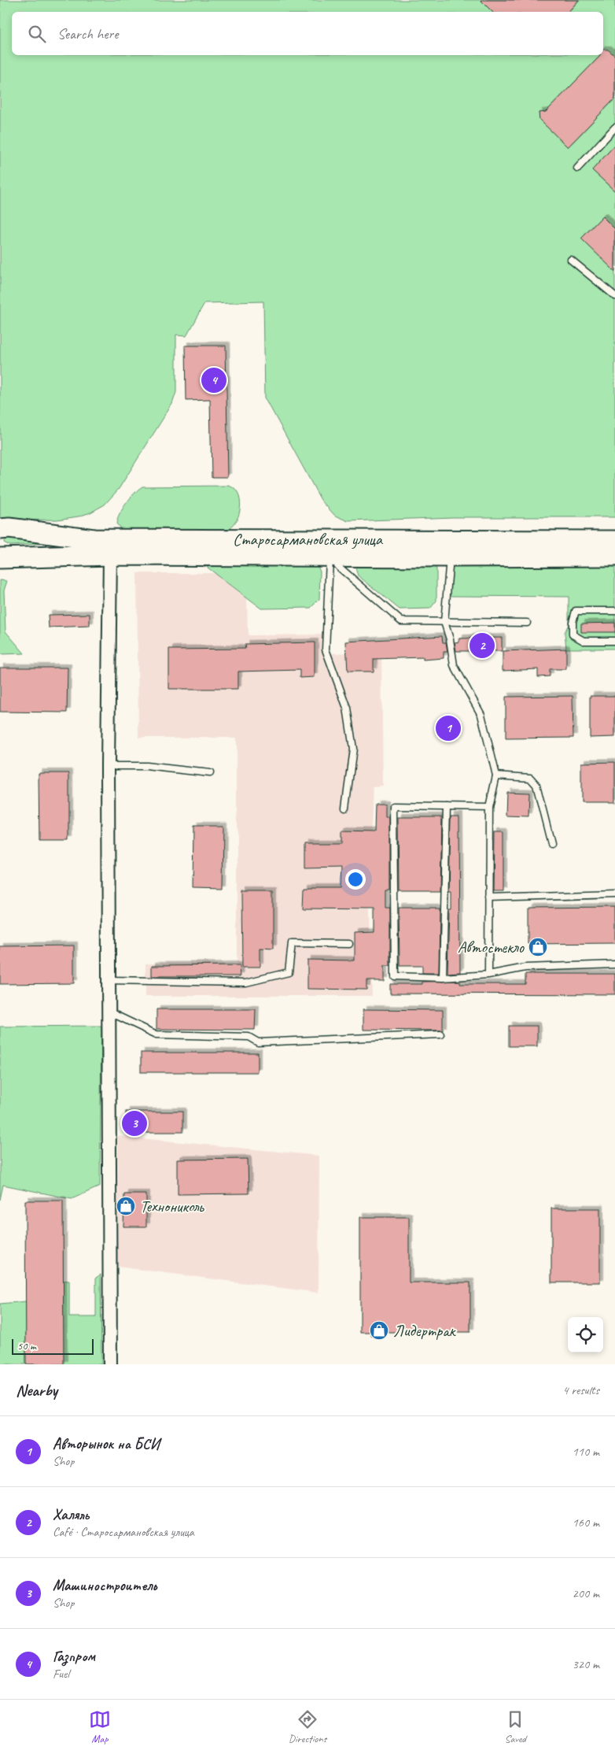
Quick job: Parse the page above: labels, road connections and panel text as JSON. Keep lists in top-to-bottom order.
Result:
{
  "streets": {
    "main road": ["Старосармановская улица"]
  },
  "places": {
    "shop": ["Автостекло", "Технониколь", "Лидертрак"]
  },
  "scale_bar": "50 m",
  "page": {
    "search": "Search here",
    "pins": [
      "4",
      "2",
      "1",
      "3"
    ],
    "scale": "50 m",
    "heading": ["Nearby", "4 results"],
    "list": [
      {
        "mark": "1",
        "name": "Авторынок на БСИ",
        "note": "Shop",
        "value": "110 m"
      },
      {
        "mark": "2",
        "name": "Халяль",
        "note": "Café · Старосармановская улица",
        "value": "160 m"
      },
      {
        "mark": "3",
        "name": "Машиностроитель",
        "note": "Shop",
        "value": "200 m"
      },
      {
        "mark": "4",
        "name": "Газпром",
        "note": "Fuel",
        "value": "320 m"
      }
    ],
    "nav": ["Map", "Directions", "Saved"]
  }
}
